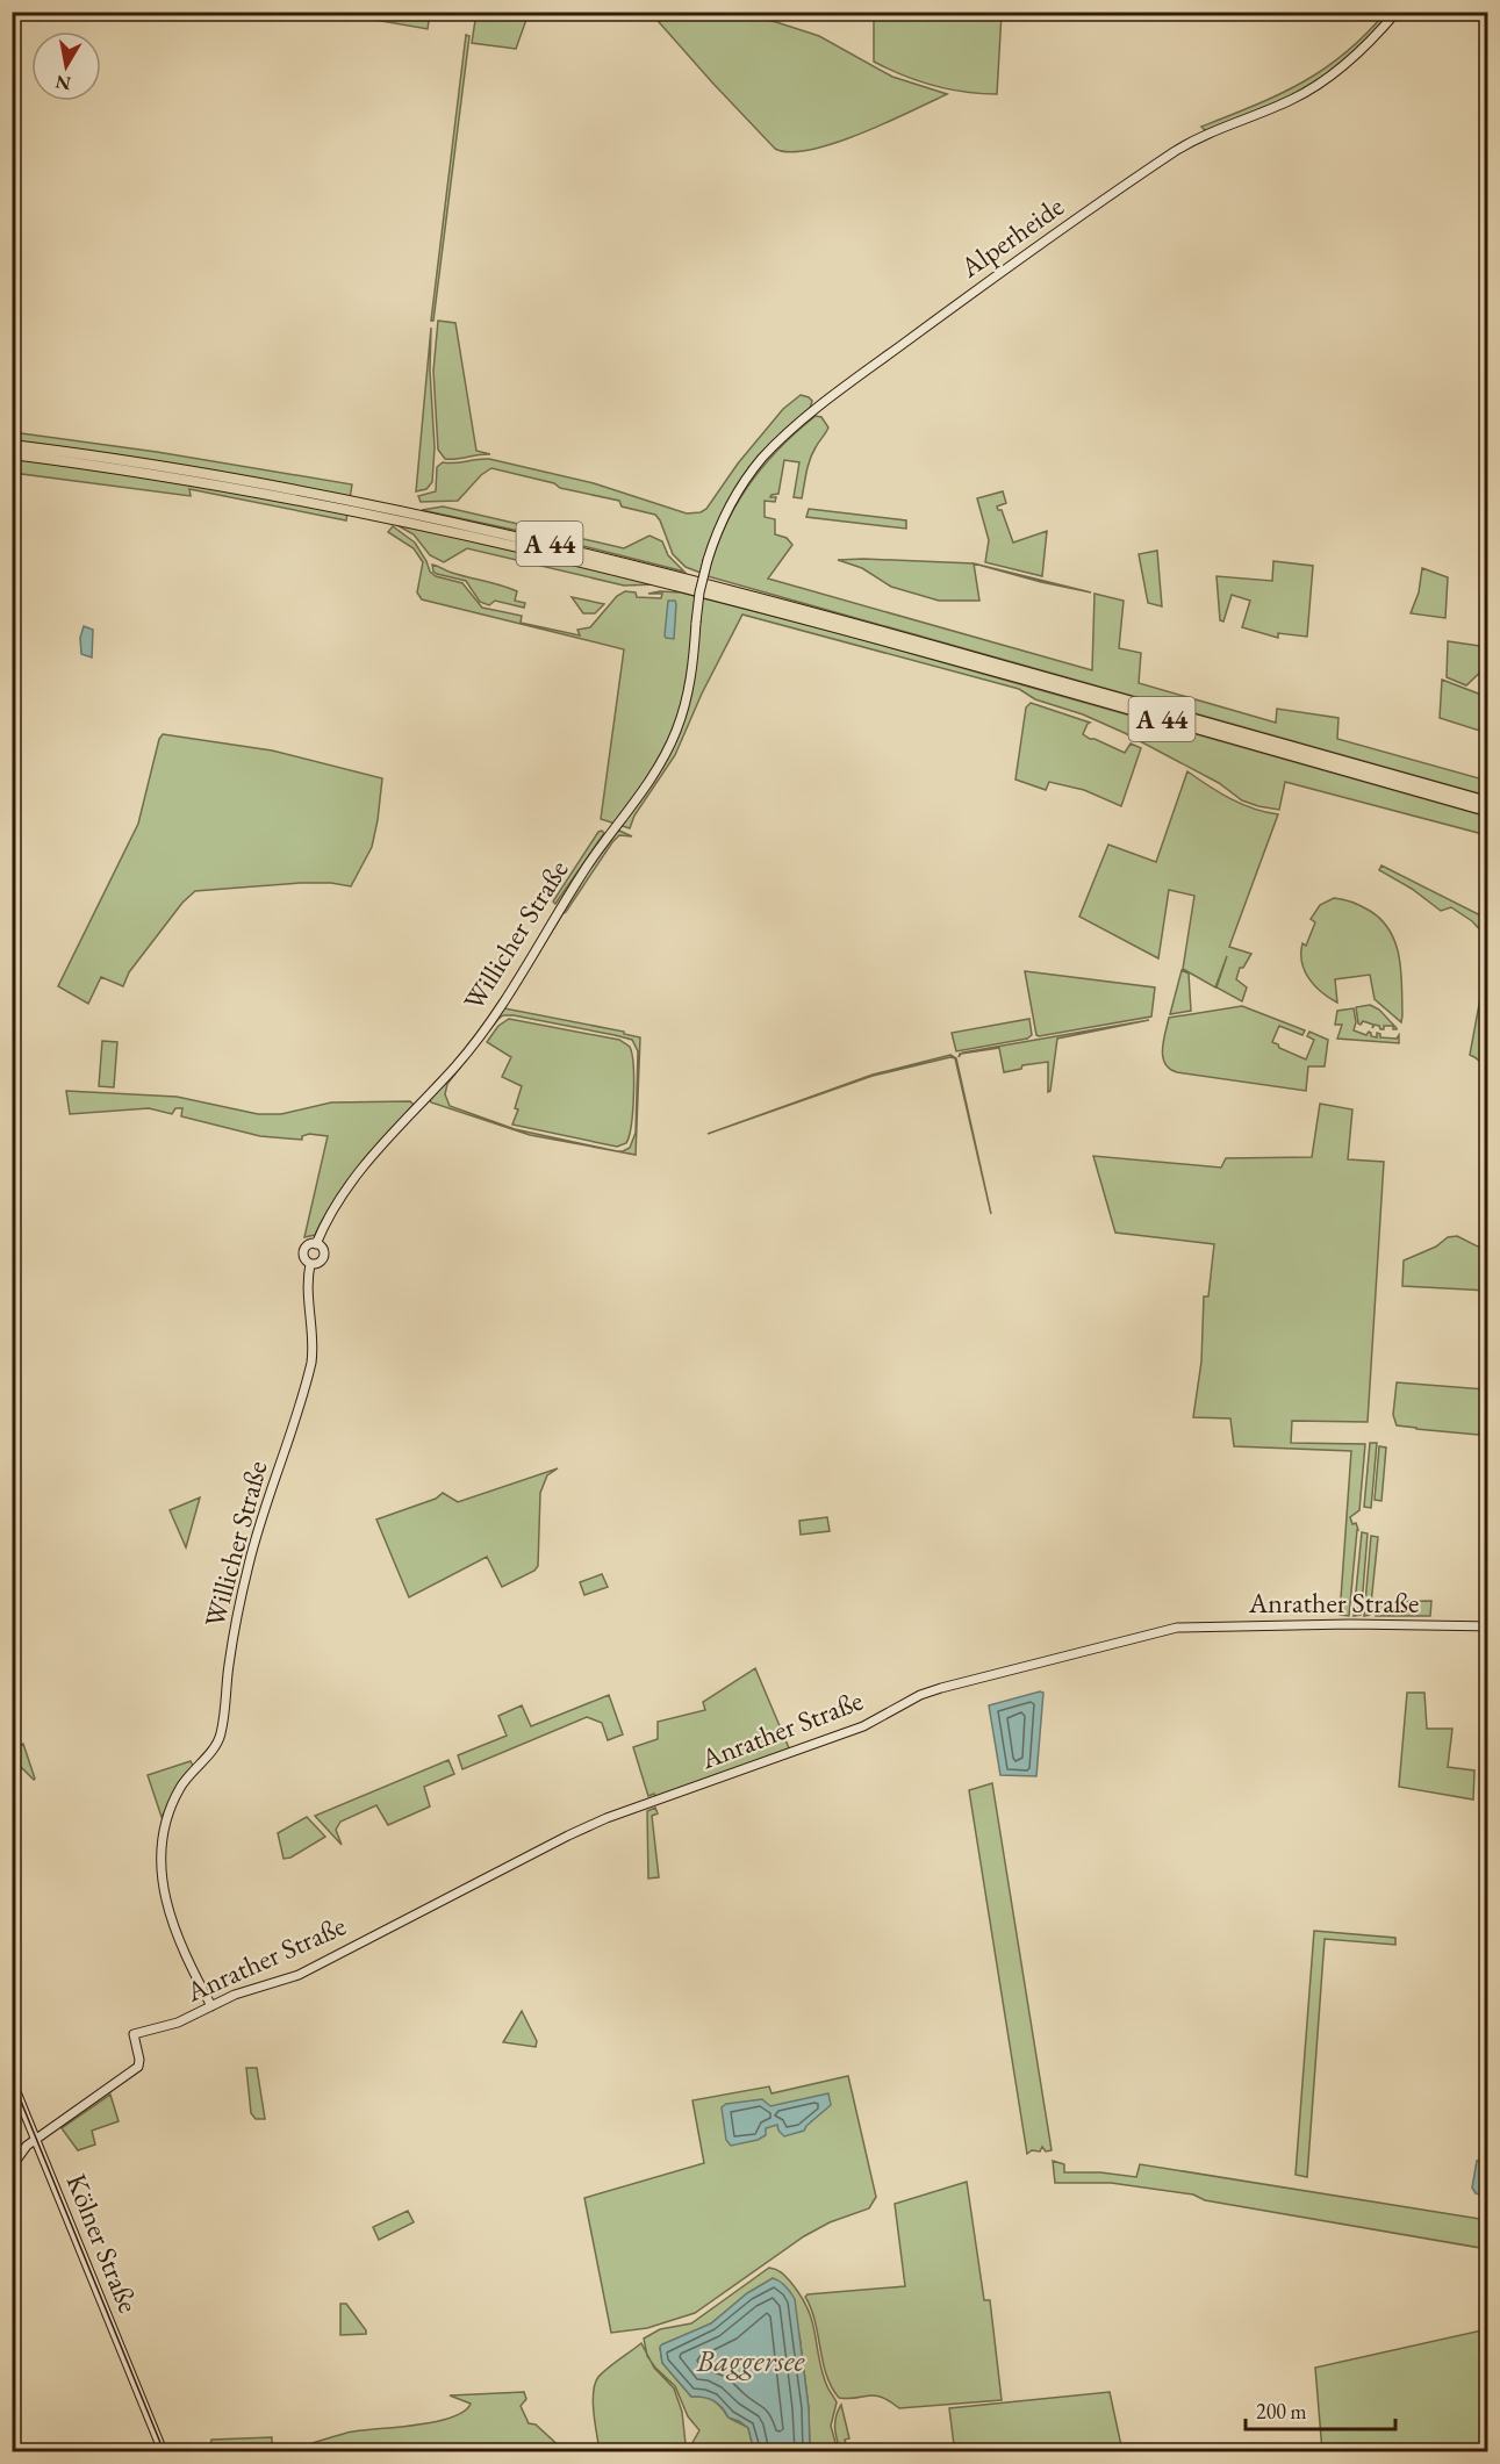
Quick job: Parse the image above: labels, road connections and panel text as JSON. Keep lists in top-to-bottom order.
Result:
{
  "streets": {
    "highway": ["A 44"],
    "street": [
      "Alperheide",
      "Willicher Straße",
      "Anrather Straße",
      "Kölner Straße"
    ]
  },
  "crossings": [
    ["Alperheide", "Willicher Straße"],
    ["Willicher Straße", "Anrather Straße"],
    ["Anrather Straße", "Kölner Straße"]
  ],
  "water": ["Baggersee"],
  "scale_bar": "200 m",
  "north": "bottom"
}
